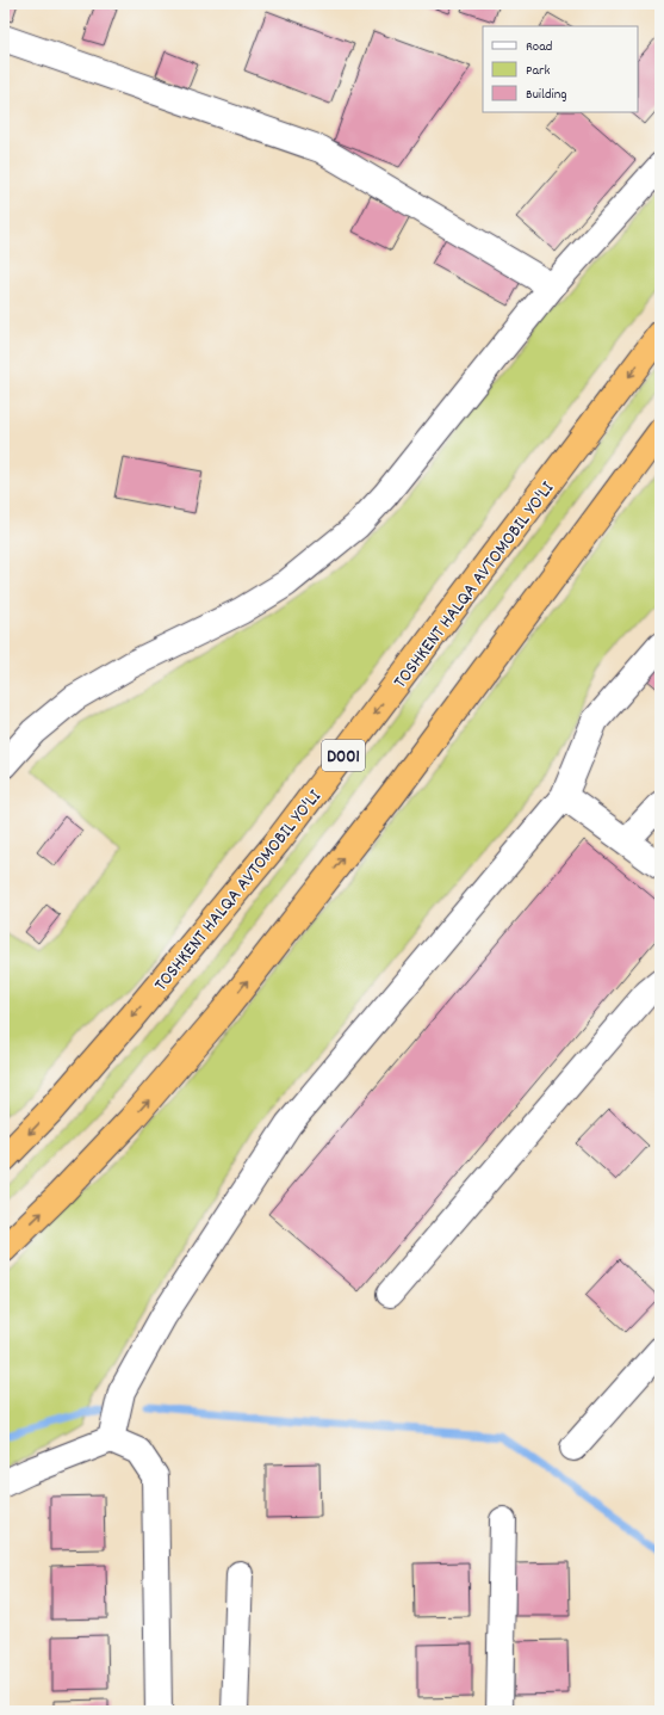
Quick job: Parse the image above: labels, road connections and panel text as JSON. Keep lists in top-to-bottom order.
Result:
{
  "streets": {
    "highway": ["TOSHKENT HALQA AVTOMOBIL YO'LI", "D001"]
  },
  "legend": ["Road", "Park", "Building"]
}
